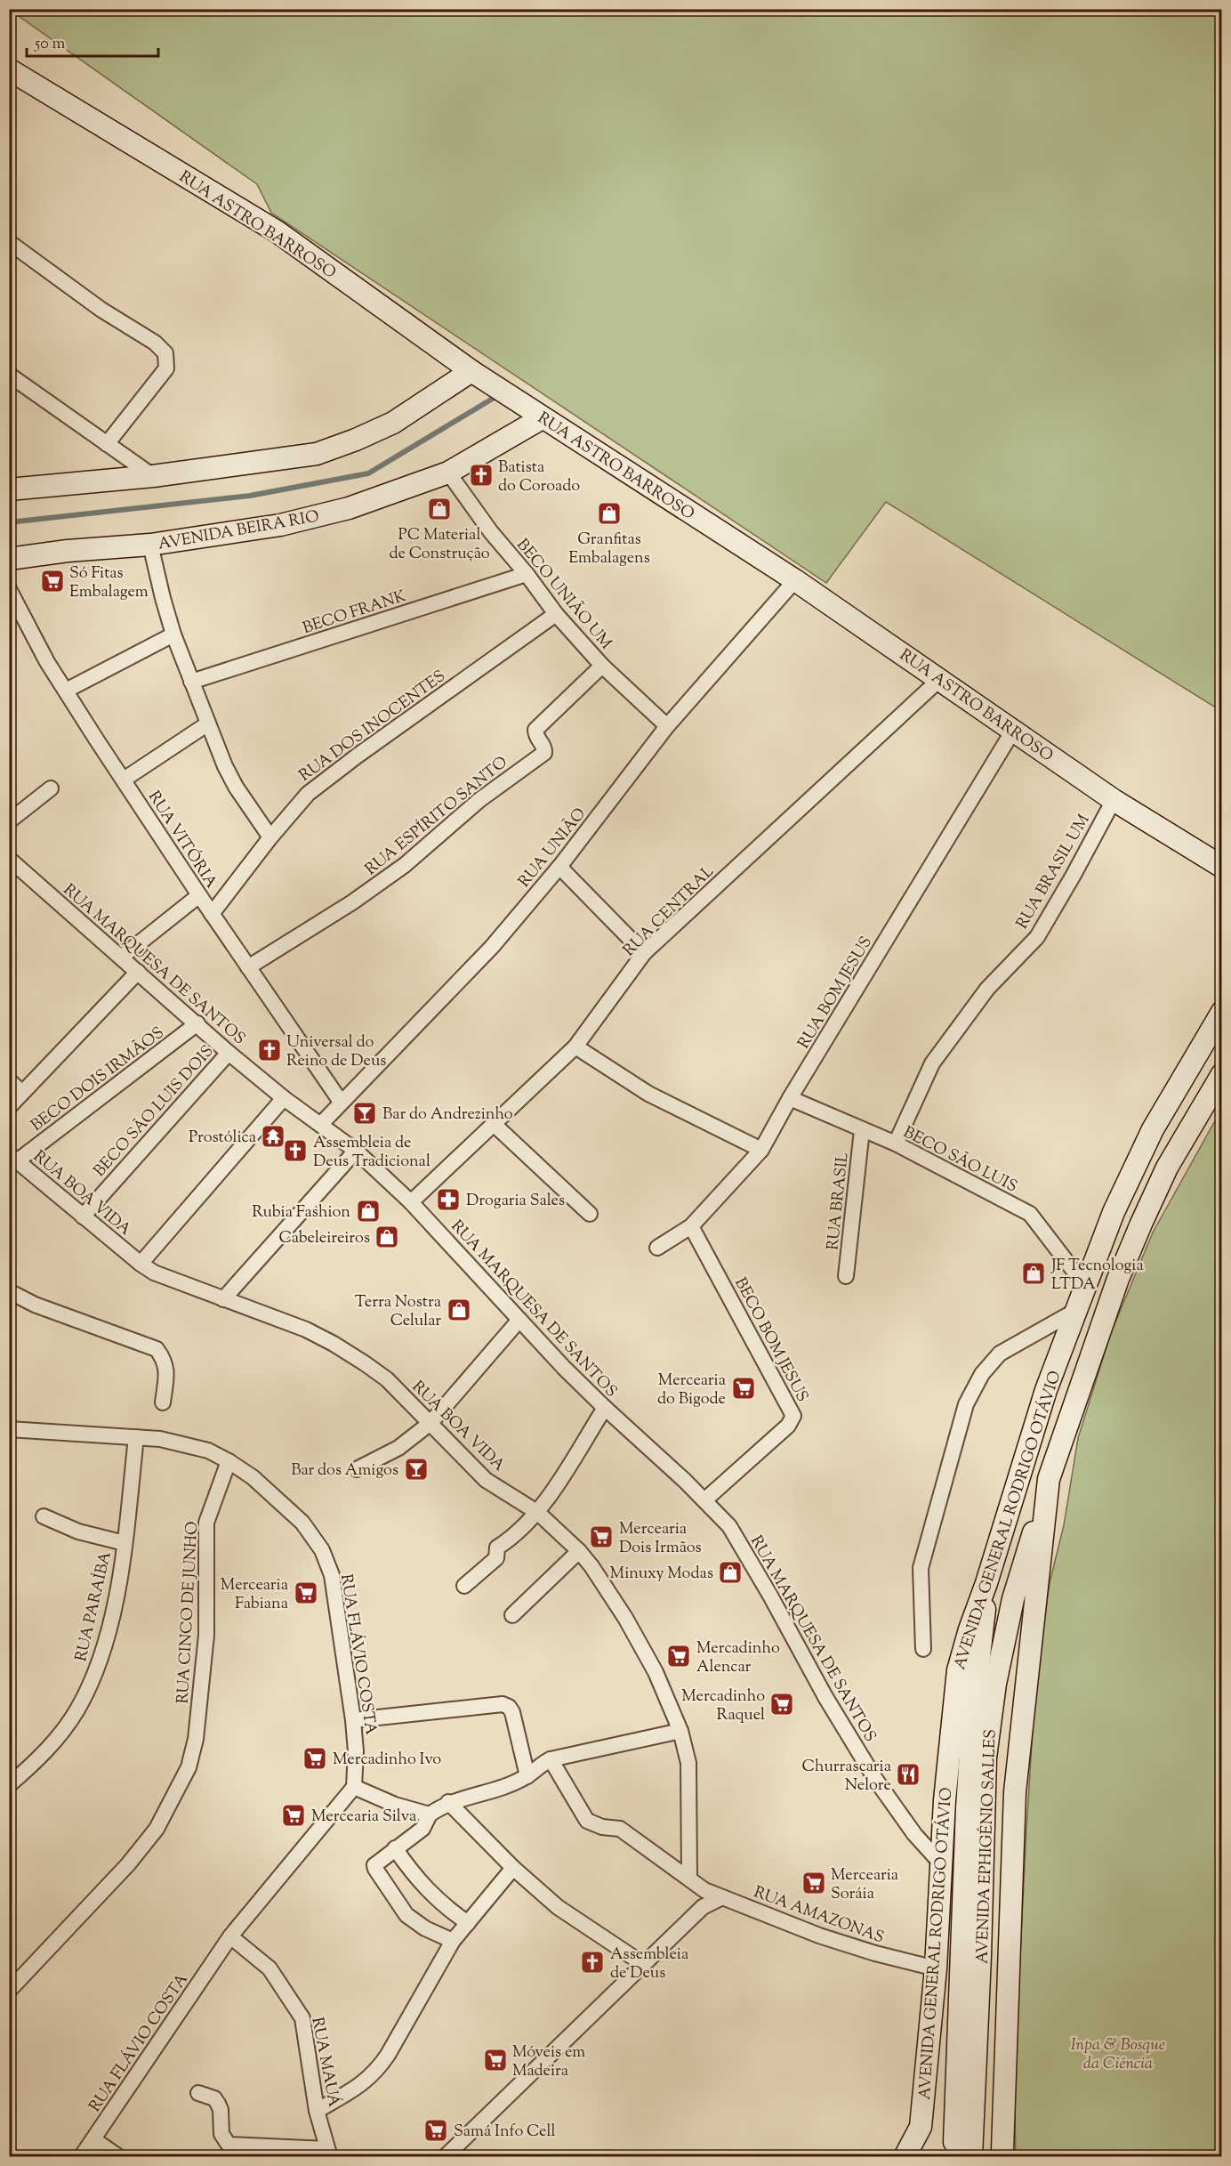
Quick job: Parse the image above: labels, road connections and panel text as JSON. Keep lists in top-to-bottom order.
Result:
{
  "streets": {
    "main road": [
      "RUA ASTRO BARROSO",
      "AVENIDA BEIRA RIO",
      "AVENIDA GENERAL RODRIGO OTÁVIO",
      "AVENIDA EPHIGÊNIO SALLES"
    ],
    "street": [
      "BECO UNIÃO UM",
      "BECO FRANK",
      "RUA DOS INOCENTES",
      "RUA ESPÍRITO SANTO",
      "RUA VITÓRIA",
      "RUA UNIÃO",
      "RUA BRASIL UM",
      "RUA CENTRAL",
      "RUA MARQUESA DE SANTOS",
      "RUA BOM JESUS",
      "BECO DOIS IRMÃOS",
      "BECO SÃO LUIS DOIS",
      "BECO SÃO LUIS",
      "RUA BOA VIDA",
      "RUA BRASIL",
      "BECO BOM JESUS",
      "RUA PARAÍBA",
      "RUA CINCO DE JUNHO",
      "RUA FLÁVIO COSTA",
      "RUA AMAZONAS",
      "RUA MAUÁ"
    ]
  },
  "crossings": [
    ["RUA ASTRO BARROSO", "AVENIDA BEIRA RIO"],
    ["RUA ASTRO BARROSO", "RUA UNIÃO"],
    ["RUA ASTRO BARROSO", "RUA BRASIL UM"],
    ["RUA ASTRO BARROSO", "RUA CENTRAL"],
    ["RUA ASTRO BARROSO", "RUA BOM JESUS"],
    ["AVENIDA BEIRA RIO", "BECO UNIÃO UM"],
    ["BECO UNIÃO UM", "BECO FRANK"],
    ["BECO UNIÃO UM", "RUA DOS INOCENTES"],
    ["BECO UNIÃO UM", "RUA ESPÍRITO SANTO"],
    ["BECO UNIÃO UM", "RUA UNIÃO"],
    ["RUA DOS INOCENTES", "RUA VITÓRIA"],
    ["RUA ESPÍRITO SANTO", "RUA VITÓRIA"],
    ["RUA VITÓRIA", "RUA UNIÃO"],
    ["RUA UNIÃO", "RUA MARQUESA DE SANTOS"],
    ["RUA BRASIL UM", "BECO SÃO LUIS"],
    ["RUA CENTRAL", "RUA MARQUESA DE SANTOS"],
    ["RUA MARQUESA DE SANTOS", "BECO DOIS IRMÃOS"],
    ["RUA MARQUESA DE SANTOS", "BECO SÃO LUIS DOIS"],
    ["RUA MARQUESA DE SANTOS", "BECO BOM JESUS"],
    ["RUA MARQUESA DE SANTOS", "AVENIDA GENERAL RODRIGO OTÁVIO"],
    ["RUA BOM JESUS", "BECO SÃO LUIS"],
    ["RUA BOM JESUS", "BECO BOM JESUS"],
    ["BECO DOIS IRMÃOS", "RUA BOA VIDA"],
    ["BECO SÃO LUIS DOIS", "RUA BOA VIDA"],
    ["BECO SÃO LUIS", "RUA BRASIL"],
    ["BECO SÃO LUIS", "AVENIDA GENERAL RODRIGO OTÁVIO"],
    ["RUA BOA VIDA", "RUA AMAZONAS"],
    ["AVENIDA GENERAL RODRIGO OTÁVIO", "AVENIDA EPHIGÊNIO SALLES"],
    ["AVENIDA GENERAL RODRIGO OTÁVIO", "RUA AMAZONAS"],
    ["RUA PARAÍBA", "RUA FLÁVIO COSTA"],
    ["RUA CINCO DE JUNHO", "RUA FLÁVIO COSTA"],
    ["RUA FLÁVIO COSTA", "RUA MAUÁ"]
  ],
  "parks": ["Inpa & Bosque da Ciência"],
  "places": {
    "church": [
      "Batista do Coroado",
      "Universal do Reino de Deus",
      "Assembleia de Deus Tradicional",
      "Assembleia de Deus"
    ],
    "shop": [
      "PC Material de Construção",
      "Granfitas Embalagens",
      "Rubia Fashion",
      "Cabeleireiros",
      "JF Tecnologia LTDA",
      "Terra Nostra Celular",
      "Minuxy Modas"
    ],
    "supermarket": [
      "Só Fitas Embalagem",
      "Mercearia do Bigode",
      "Mercearia Dois Irmãos",
      "Mercearia Fabiana",
      "Mercadinho Alencar",
      "Mercadinho Raquel",
      "Mercadinho Ivo",
      "Mercearia Silva",
      "Mercearia Soráia",
      "Móveis em Madeira",
      "Samá Info Cell"
    ],
    "bar": ["Bar do Andrezinho", "Bar dos Amigos"],
    "temple": ["Prostólica"],
    "pharmacy": ["Drogaria Sales"],
    "restaurant": ["Churrascaria Nelore"]
  },
  "scale_bar": "50 m"
}
